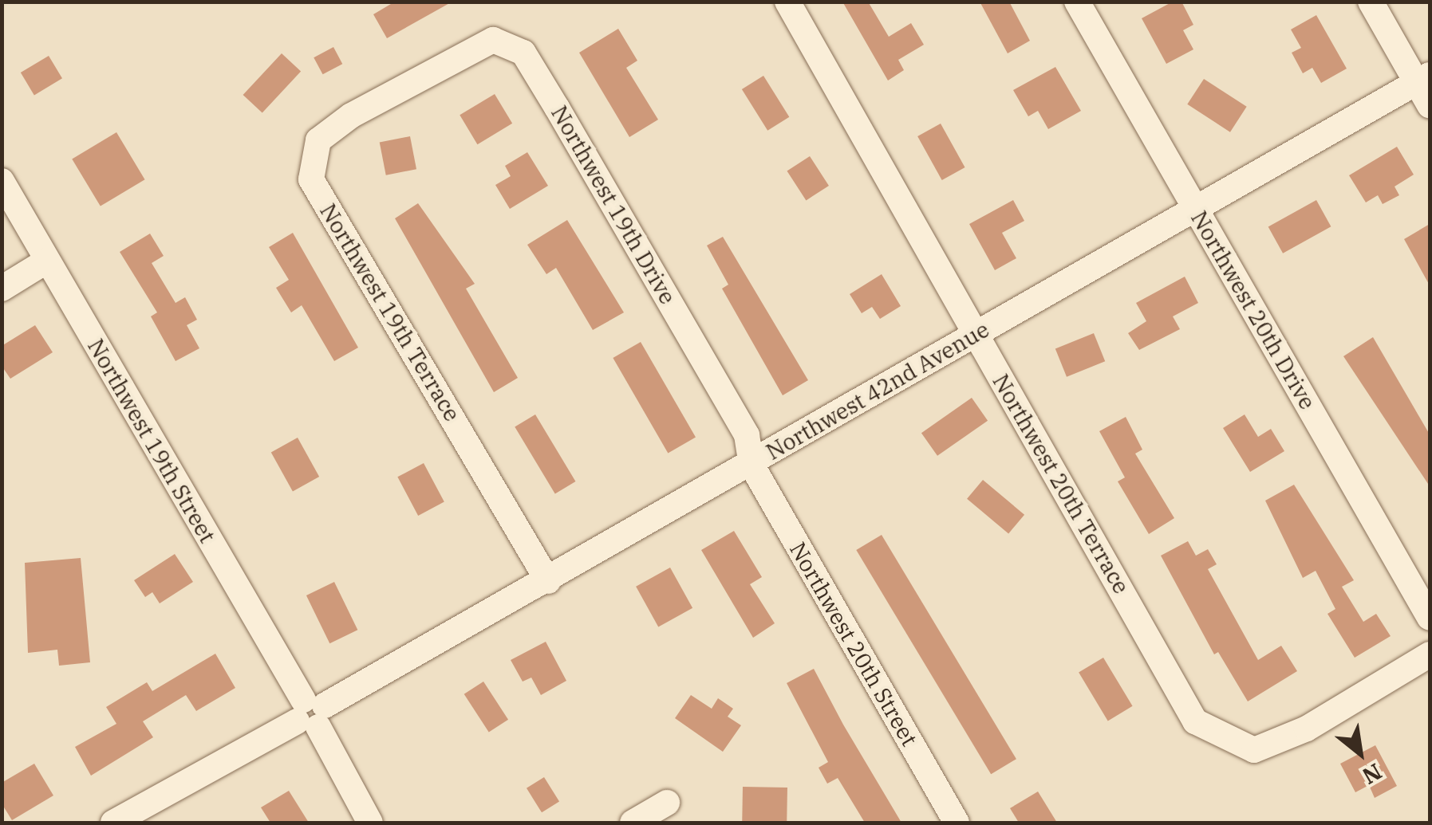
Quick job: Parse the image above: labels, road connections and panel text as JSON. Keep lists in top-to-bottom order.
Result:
{
  "streets": {
    "street": [
      "Northwest 19th Drive",
      "Northwest 20th Drive",
      "Northwest 19th Terrace",
      "Northwest 42nd Avenue",
      "Northwest 19th Street",
      "Northwest 20th Terrace",
      "Northwest 20th Street"
    ]
  },
  "crossings": [
    ["Northwest 19th Drive", "Northwest 19th Terrace"],
    ["Northwest 19th Drive", "Northwest 42nd Avenue"],
    ["Northwest 19th Drive", "Northwest 20th Street"],
    ["Northwest 20th Drive", "Northwest 42nd Avenue"],
    ["Northwest 19th Terrace", "Northwest 42nd Avenue"],
    ["Northwest 42nd Avenue", "Northwest 19th Street"],
    ["Northwest 42nd Avenue", "Northwest 20th Terrace"],
    ["Northwest 42nd Avenue", "Northwest 20th Street"]
  ],
  "north": "bottom right"
}
